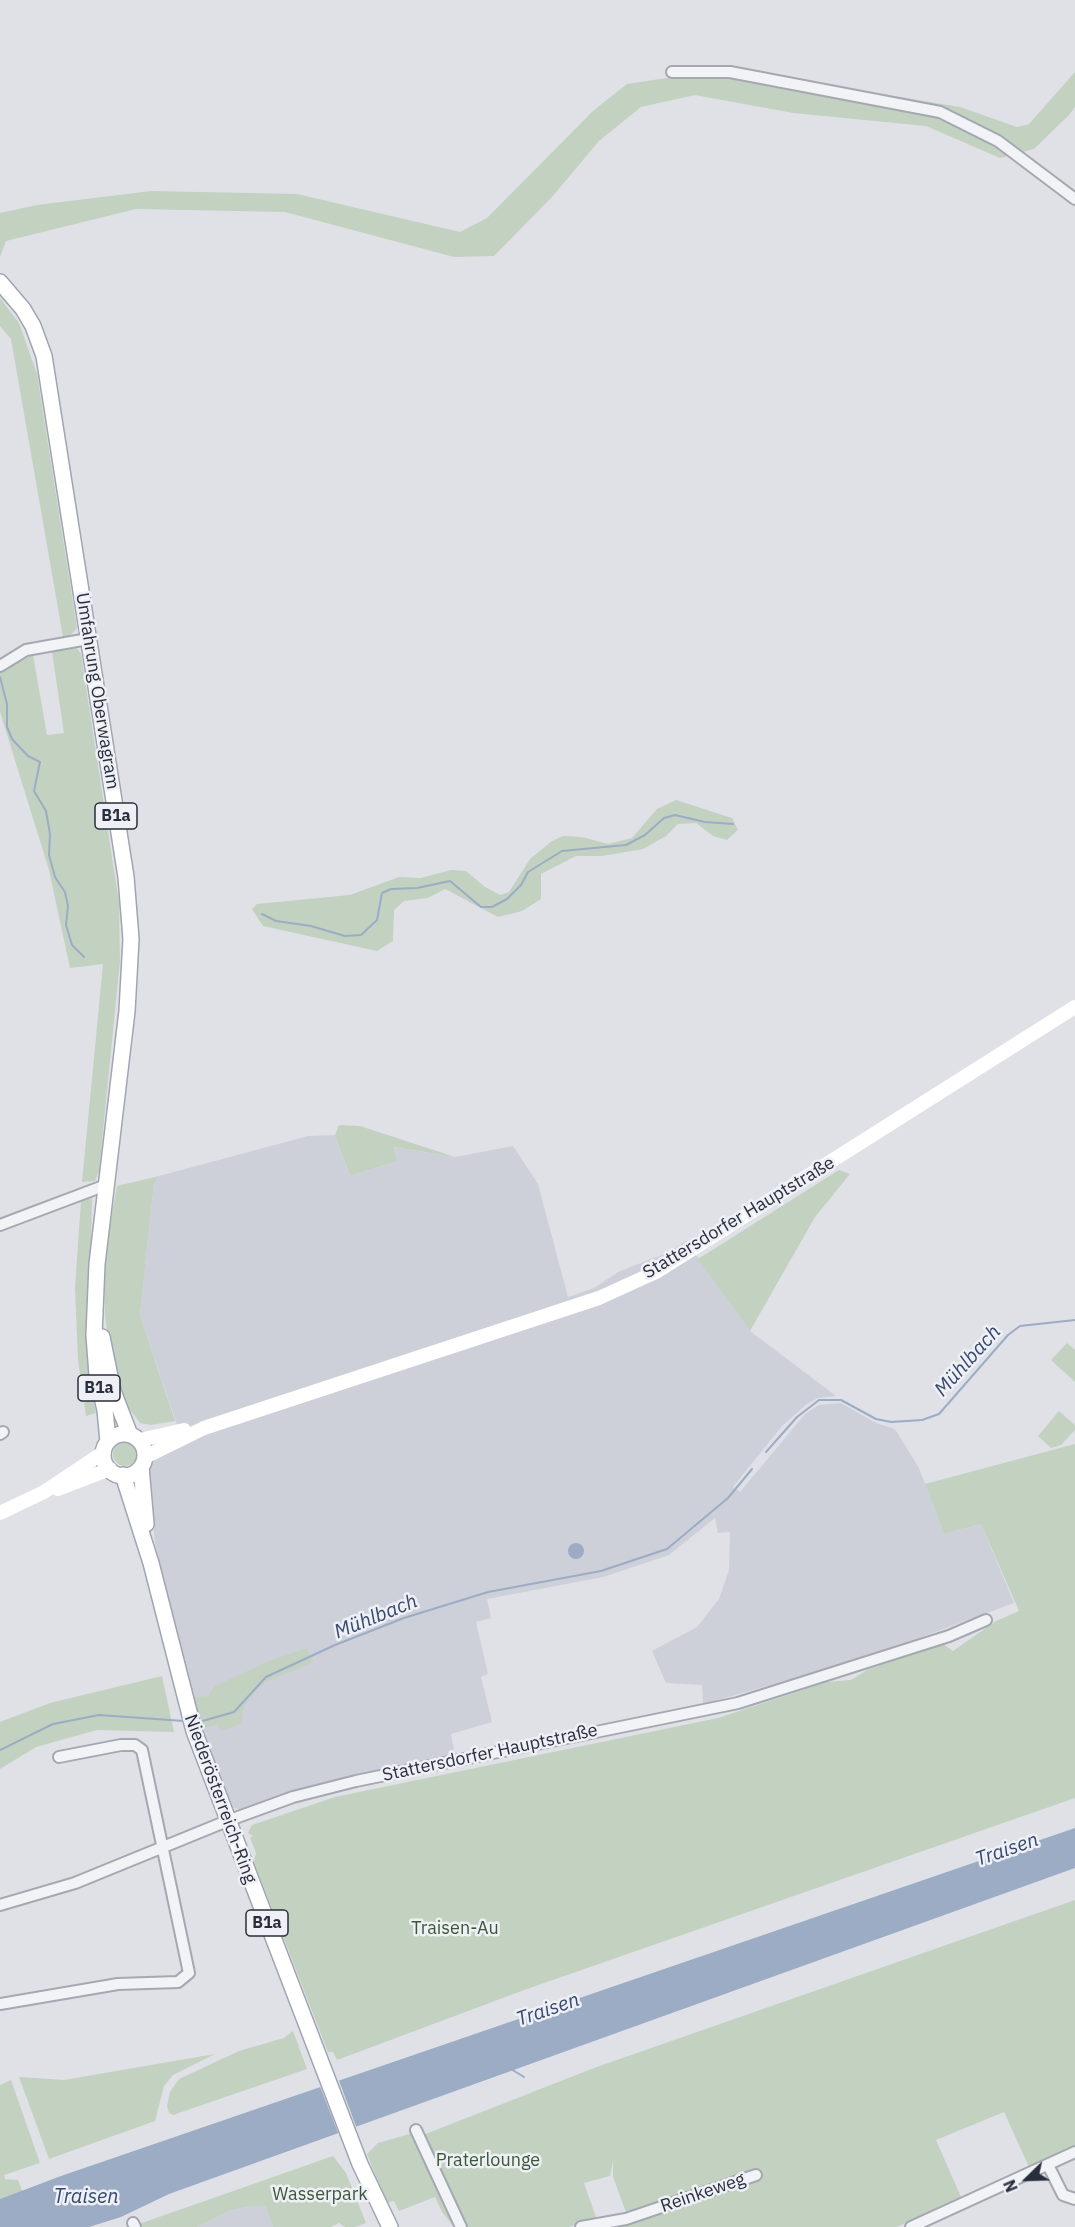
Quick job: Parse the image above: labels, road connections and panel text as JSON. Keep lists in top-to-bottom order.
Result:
{
  "streets": {
    "main road": [
      "Umfahrung Oberwagram",
      "B1a",
      "Stattersdorfer Hauptstraße",
      "Niederösterreich-Ring"
    ],
    "street": ["Reinkeweg"]
  },
  "crossings": [
    ["Umfahrung Oberwagram", "B1a"],
    ["B1a", "Stattersdorfer Hauptstraße"],
    ["B1a", "Niederösterreich-Ring"],
    ["Stattersdorfer Hauptstraße", "Niederösterreich-Ring"]
  ],
  "water": ["Mühlbach", "Traisen"],
  "parks": ["Traisen-Au", "Praterlounge", "Wasserpark"],
  "north": "bottom left"
}
